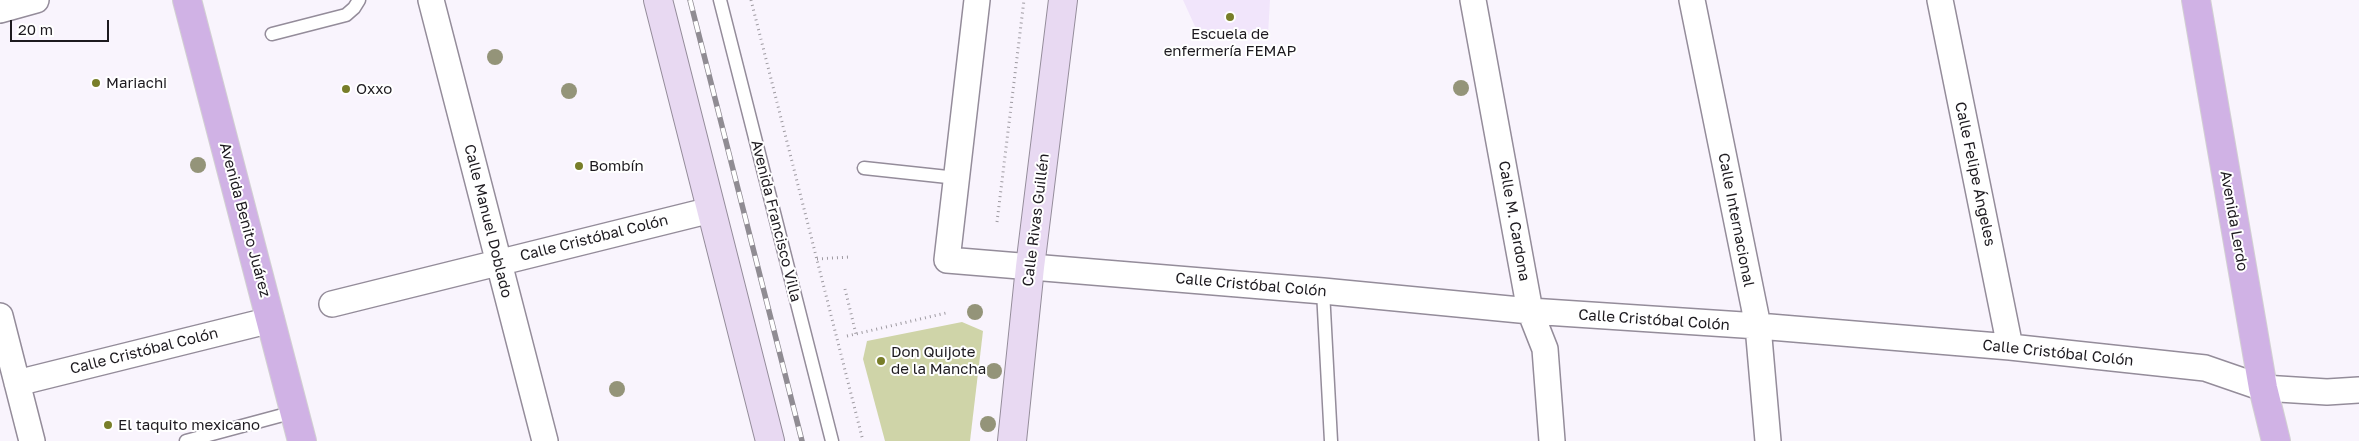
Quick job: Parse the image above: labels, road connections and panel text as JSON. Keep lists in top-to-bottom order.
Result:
{
  "streets": {
    "main road": ["Avenida Benito Juárez", "Calle Rivas Guillén", "Avenida Lerdo"],
    "street": [
      "Calle Felipe Ángeles",
      "Calle Internacional",
      "Calle Manuel Doblado",
      "Calle M. Cardona",
      "Calle Cristóbal Colón"
    ],
    "lane": ["Avenida Francisco Villa"]
  },
  "crossings": [
    ["Calle Felipe Ángeles", "Calle Cristóbal Colón"],
    ["Avenida Benito Juárez", "Calle Cristóbal Colón"],
    ["Calle Rivas Guillén", "Calle Cristóbal Colón"],
    ["Calle Internacional", "Calle Cristóbal Colón"],
    ["Calle Manuel Doblado", "Calle Cristóbal Colón"],
    ["Calle M. Cardona", "Calle Cristóbal Colón"],
    ["Avenida Lerdo", "Calle Cristóbal Colón"]
  ],
  "places": [
    "Escuela de enfermería FEMAP",
    "Mariachi",
    "Oxxo",
    "Bombín",
    "Don Quijote de la Mancha",
    "El taquito mexicano"
  ],
  "scale_bar": "20 m"
}
